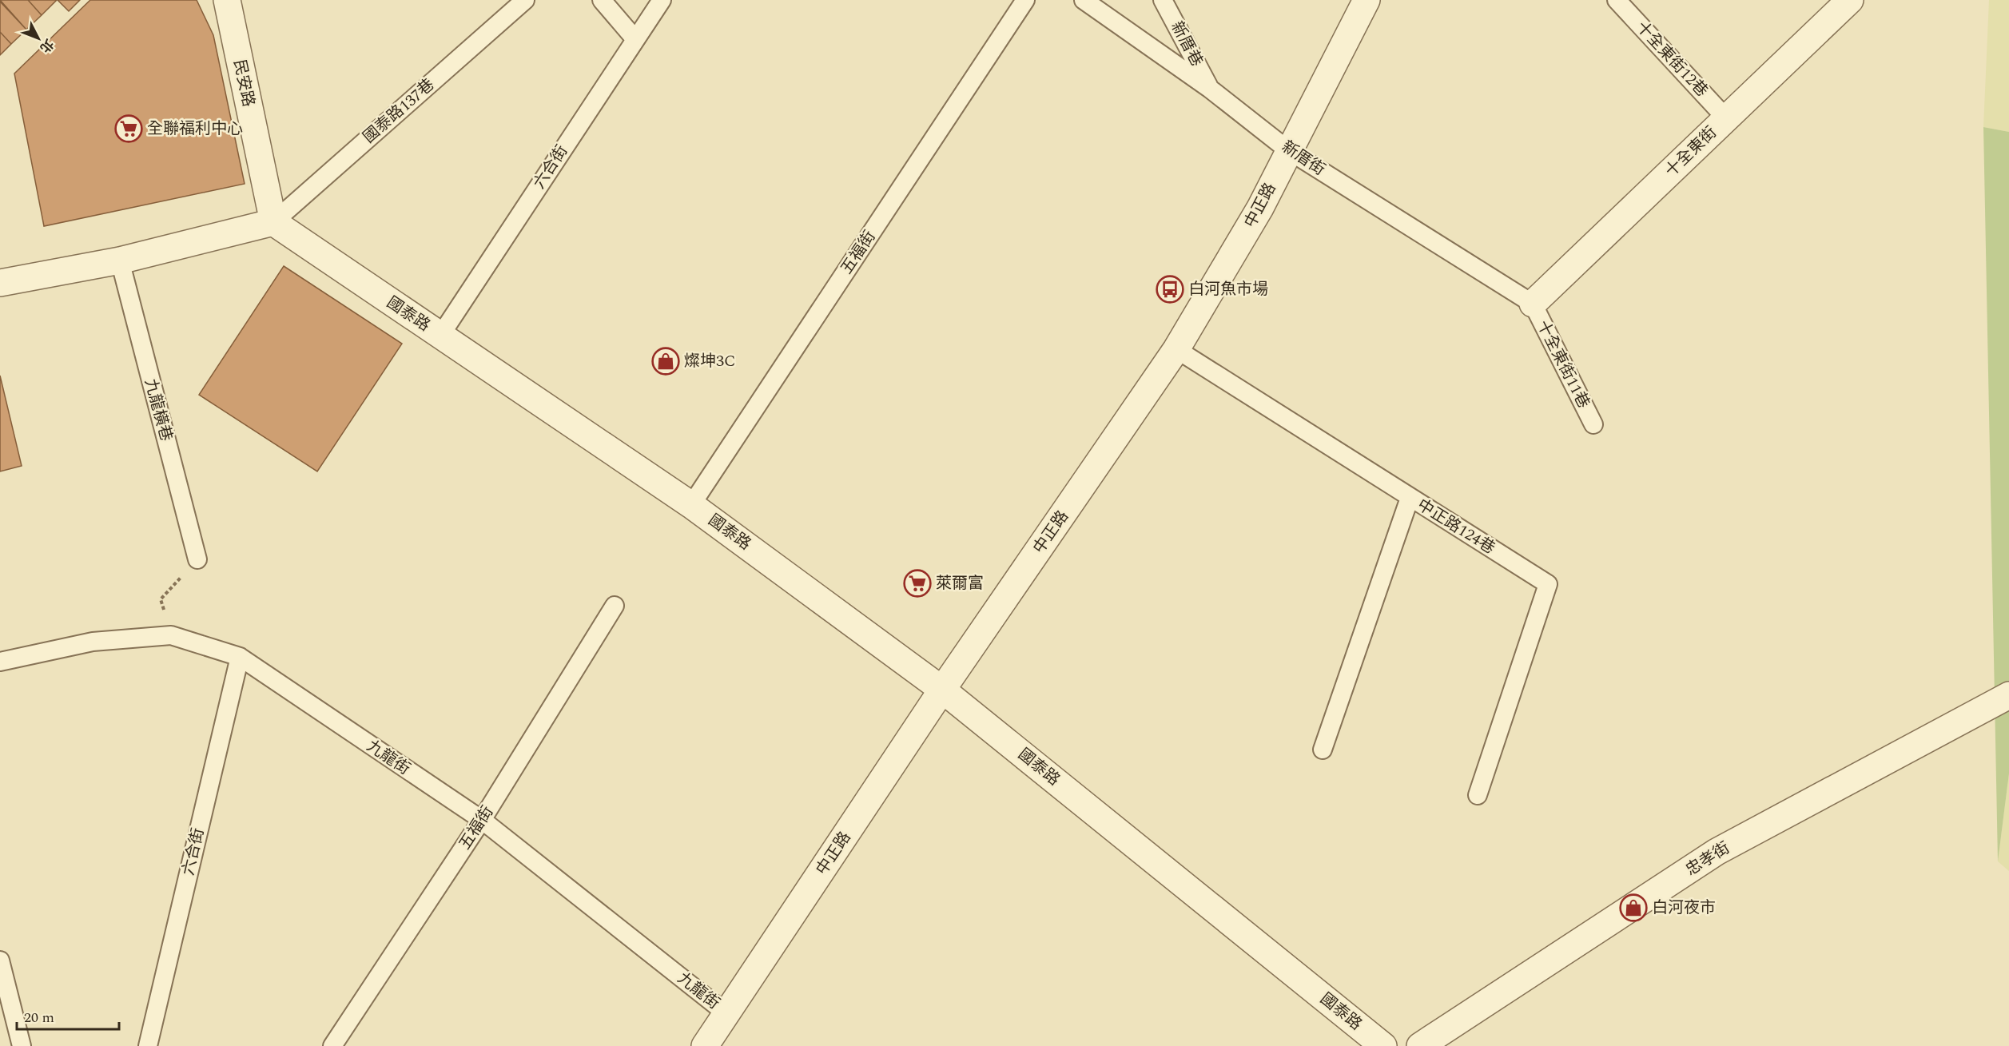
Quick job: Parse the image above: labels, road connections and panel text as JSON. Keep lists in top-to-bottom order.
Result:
{
  "streets": {
    "street": [
      "民安路",
      "十全東街",
      "中正路",
      "國泰路",
      "忠孝街"
    ],
    "lane": [
      "新厝巷",
      "十全東街12巷",
      "國泰路137巷",
      "新厝街",
      "六合街",
      "五福街",
      "十全東街11巷",
      "九龍橫巷",
      "中正路124巷",
      "九龍街"
    ]
  },
  "crossings": [
    ["新厝巷", "新厝街"],
    ["十全東街12巷", "十全東街"],
    ["民安路", "國泰路137巷"],
    ["民安路", "國泰路"],
    ["國泰路137巷", "國泰路"],
    ["十全東街", "新厝街"],
    ["十全東街", "十全東街11巷"],
    ["新厝街", "中正路"],
    ["新厝街", "十全東街11巷"],
    ["六合街", "國泰路"],
    ["六合街", "九龍街"],
    ["中正路", "國泰路"],
    ["中正路", "中正路124巷"],
    ["中正路", "九龍街"],
    ["五福街", "國泰路"],
    ["五福街", "九龍街"]
  ],
  "places": {
    "supermarket": ["全聯福利中心", "萊爾富"],
    "bus stop": ["白河魚市場"],
    "shop": ["燦坤3C", "白河夜市"]
  },
  "scale_bar": "20 m",
  "north": "bottom right"
}
